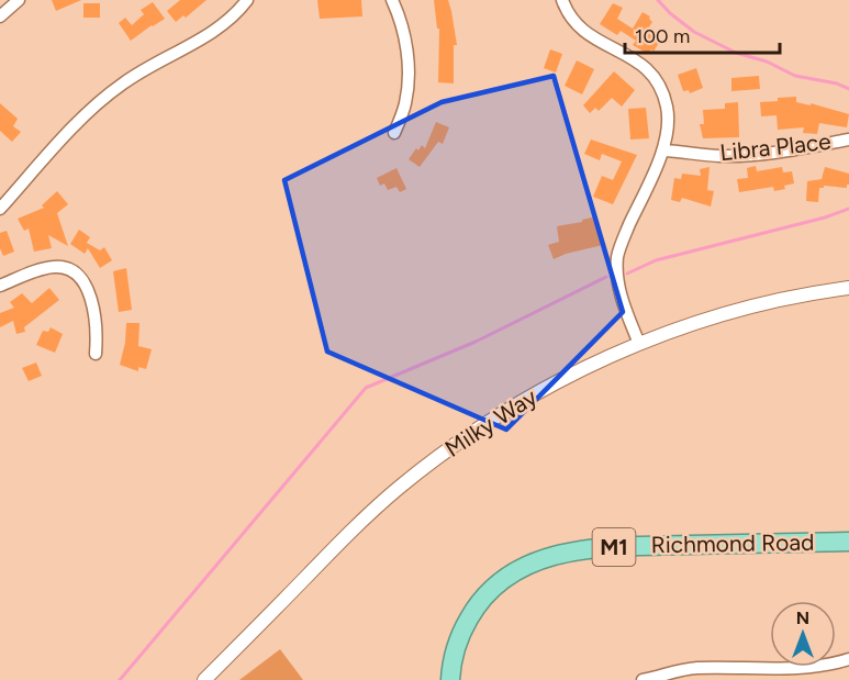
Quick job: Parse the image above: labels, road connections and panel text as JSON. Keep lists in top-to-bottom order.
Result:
{
  "streets": {
    "highway": ["Richmond Road", "M1"],
    "street": ["Libra Place", "Milky Way"]
  },
  "scale_bar": "100 m",
  "north": "top"
}
